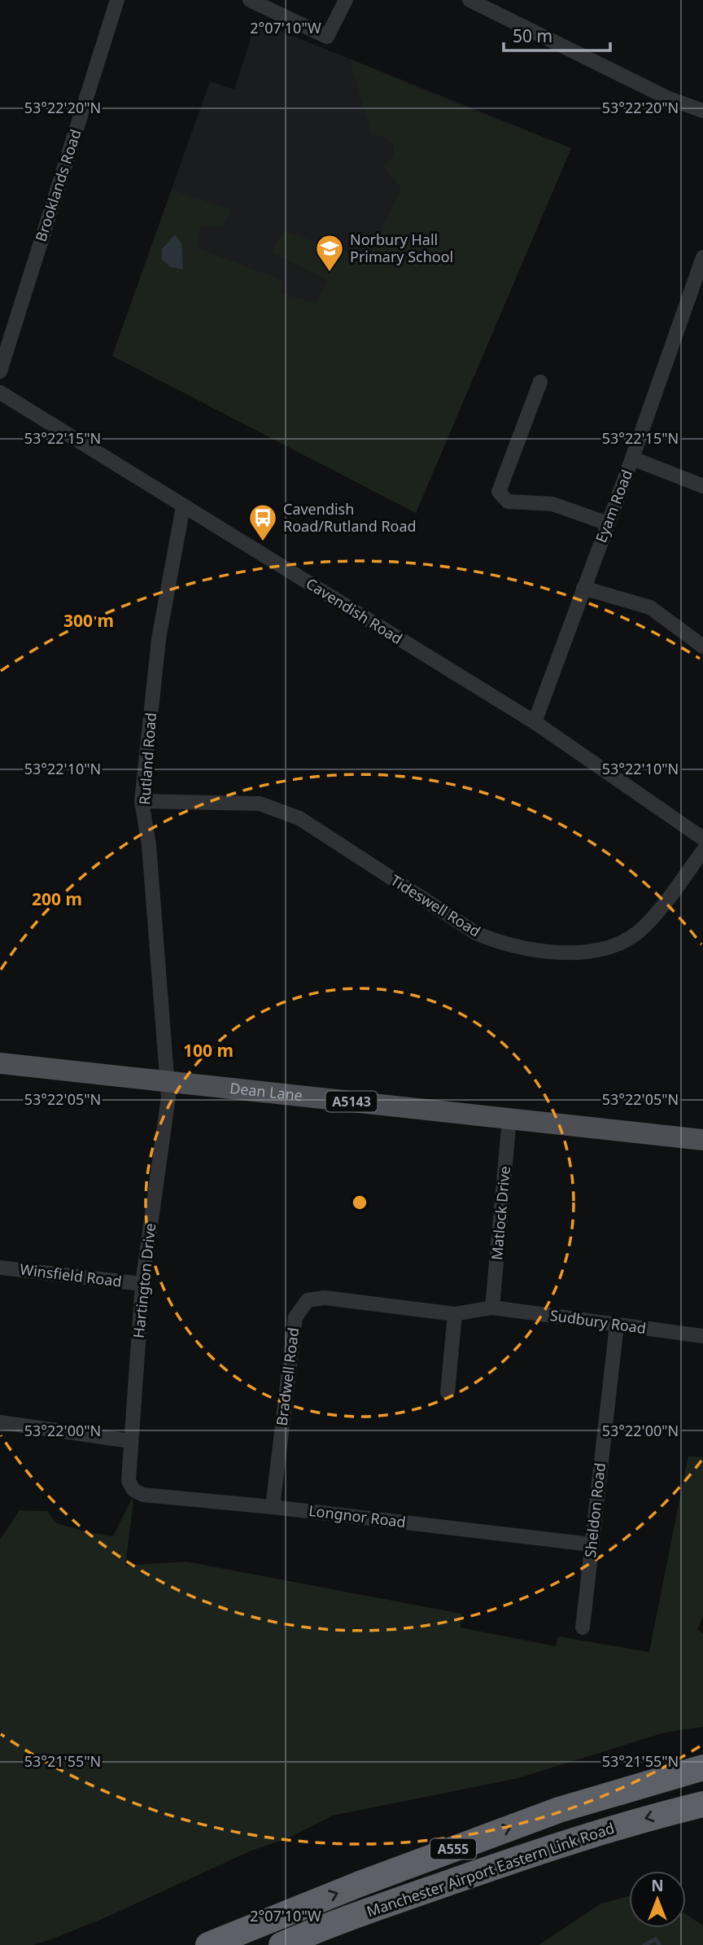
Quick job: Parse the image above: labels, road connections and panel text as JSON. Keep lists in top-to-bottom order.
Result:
{
  "streets": {
    "highway": ["A555", "Manchester Airport Eastern Link Road"],
    "main road": ["Dean Lane", "A5143"],
    "street": [
      "Brooklands Road",
      "Eyam Road",
      "Cavendish Road",
      "Rutland Road",
      "Tideswell Road",
      "Matlock Drive",
      "Winsfield Road",
      "Hartington Drive",
      "Sudbury Road",
      "Bradwell Road",
      "Sheldon Road",
      "Longnor Road"
    ]
  },
  "crossings": [
    ["Eyam Road", "Cavendish Road"],
    ["Cavendish Road", "Rutland Road"],
    ["Rutland Road", "Tideswell Road"],
    ["Rutland Road", "Dean Lane"],
    ["Rutland Road", "Hartington Drive"],
    ["Dean Lane", "Matlock Drive"],
    ["Dean Lane", "Hartington Drive"],
    ["Matlock Drive", "Sudbury Road"],
    ["Matlock Drive", "Bradwell Road"],
    ["Winsfield Road", "Hartington Drive"],
    ["Hartington Drive", "Longnor Road"],
    ["Sudbury Road", "Bradwell Road"],
    ["Sudbury Road", "Sheldon Road"],
    ["Bradwell Road", "Longnor Road"],
    ["Sheldon Road", "Longnor Road"]
  ],
  "places": {
    "school or university": ["Norbury Hall Primary School"],
    "bus stop": ["Cavendish Road/Rutland Road"]
  },
  "scale_bar": "50 m",
  "north": "top",
  "coordinates": [
    "2°07'10\"W",
    "53°22'20\"N",
    "53°22'15\"N",
    "53°22'10\"N",
    "53°22'05\"N",
    "53°22'00\"N",
    "53°21'55\"N"
  ],
  "rings": ["300 m", "200 m", "100 m"]
}
